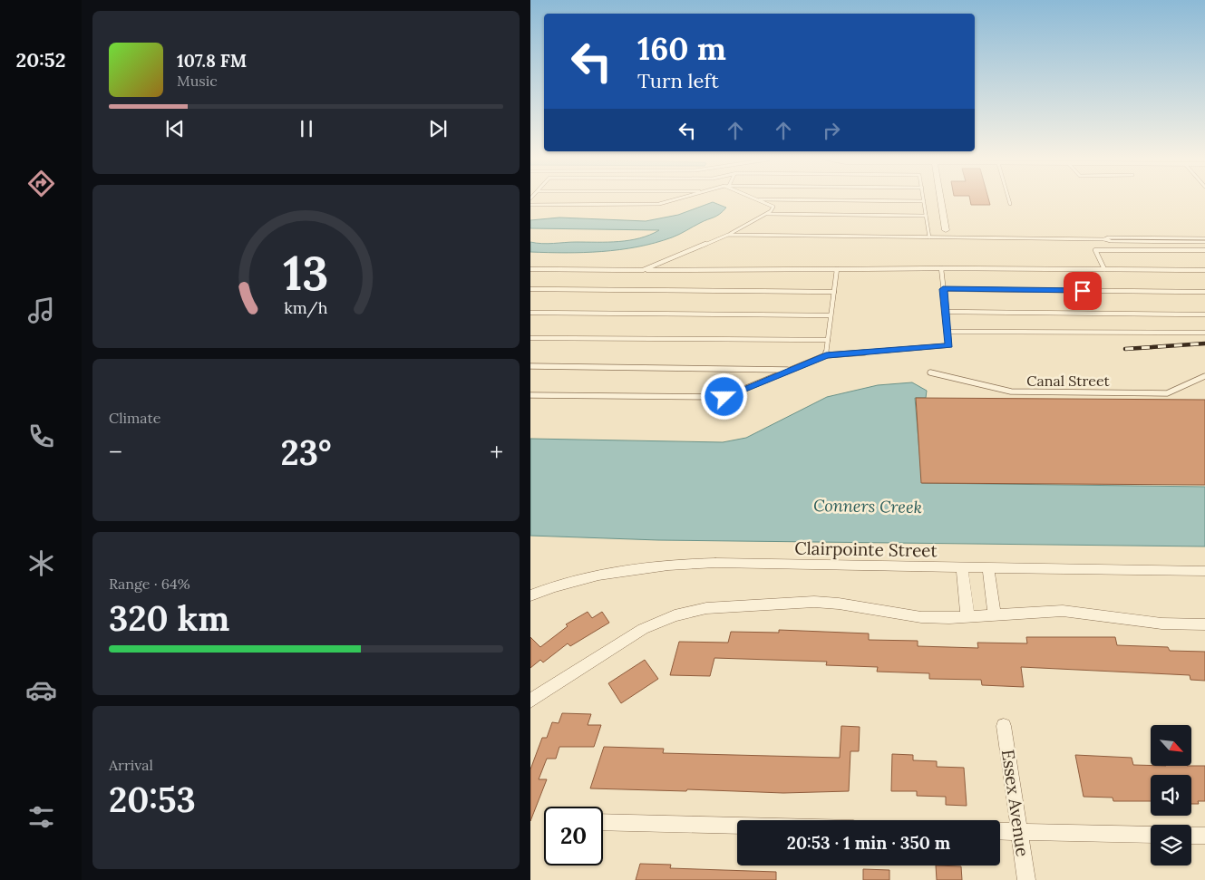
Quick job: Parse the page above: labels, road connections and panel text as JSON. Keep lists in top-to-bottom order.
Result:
{
  "streets": {
    "street": ["Clairpointe Street", "Essex Avenue"],
    "lane": ["Canal Street"]
  },
  "water": ["Conners Creek"],
  "north": "bottom right",
  "page": {
    "tabs": "20:52",
    "turn": ["160 m", "Turn left"],
    "song": ["107.8 FM", "Music"],
    "tile": [
      "Climate",
      ["Range · 64%", "320 km"],
      ["Arrival", "20:53"]
    ],
    "heat": ["−", "23°", "+"],
    "limit": "20",
    "trip": "20:53 · 1 min · 350 m",
    "gauge": ["13", "km/h"]
  }
}
